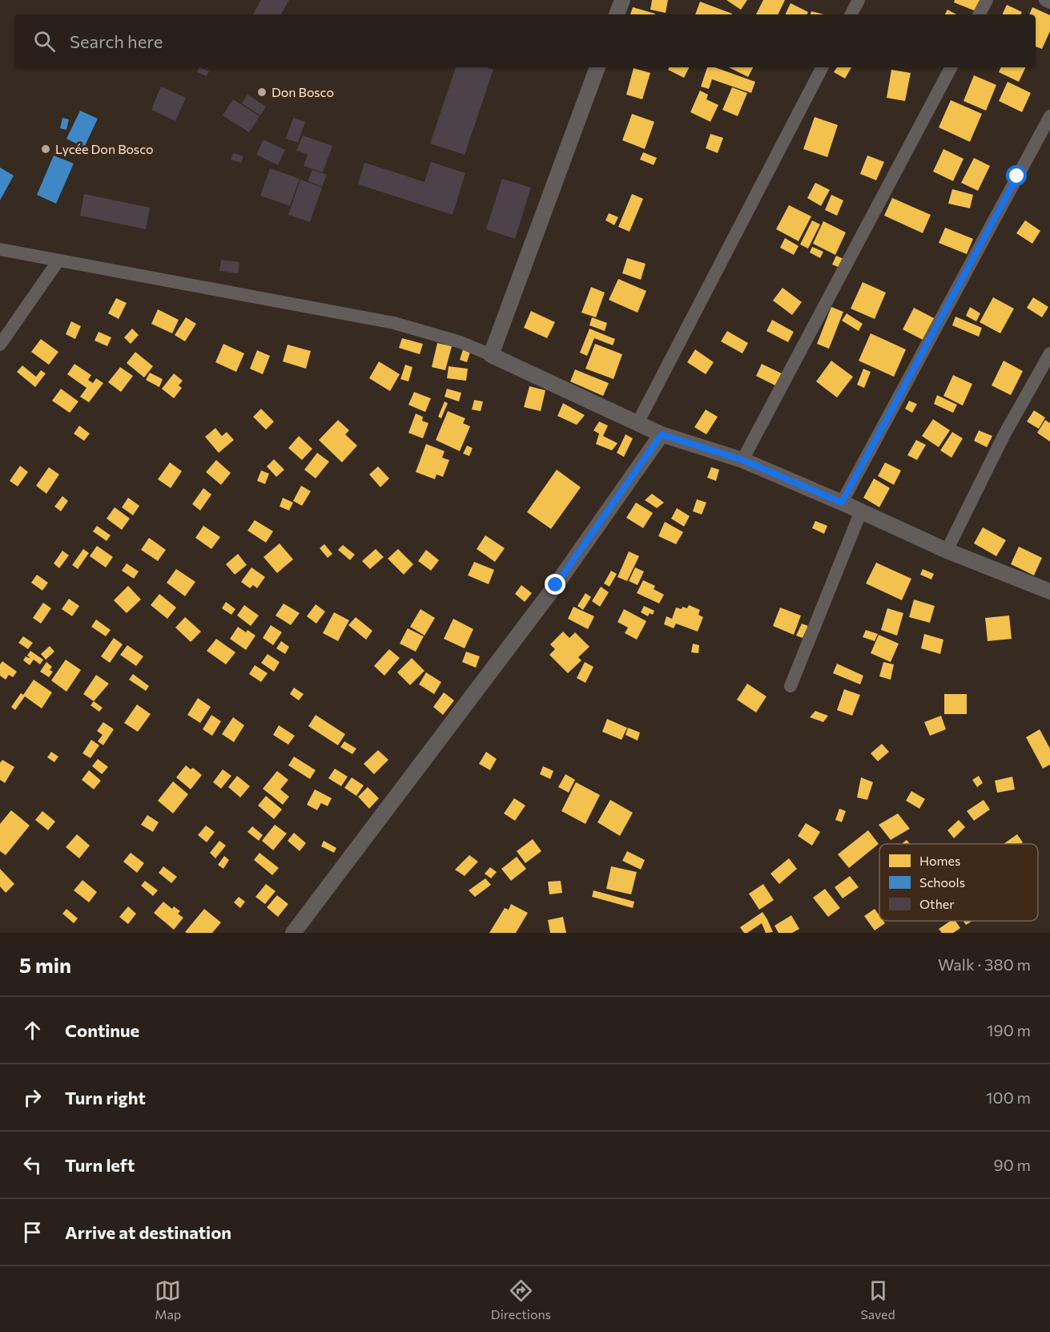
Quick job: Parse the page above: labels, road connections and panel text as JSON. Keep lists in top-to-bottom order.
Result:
{
  "places": ["Don Bosco", "Lycée Don Bosco"],
  "legend": ["Homes", "Schools", "Other"],
  "page": {
    "search": "Search here",
    "heading": ["5 min", "Walk · 380 m"],
    "list": [
      ["Continue", "190 m"],
      ["Turn right", "100 m"],
      ["Turn left", "90 m"],
      "Arrive at destination"
    ],
    "nav": ["Map", "Directions", "Saved"]
  }
}
